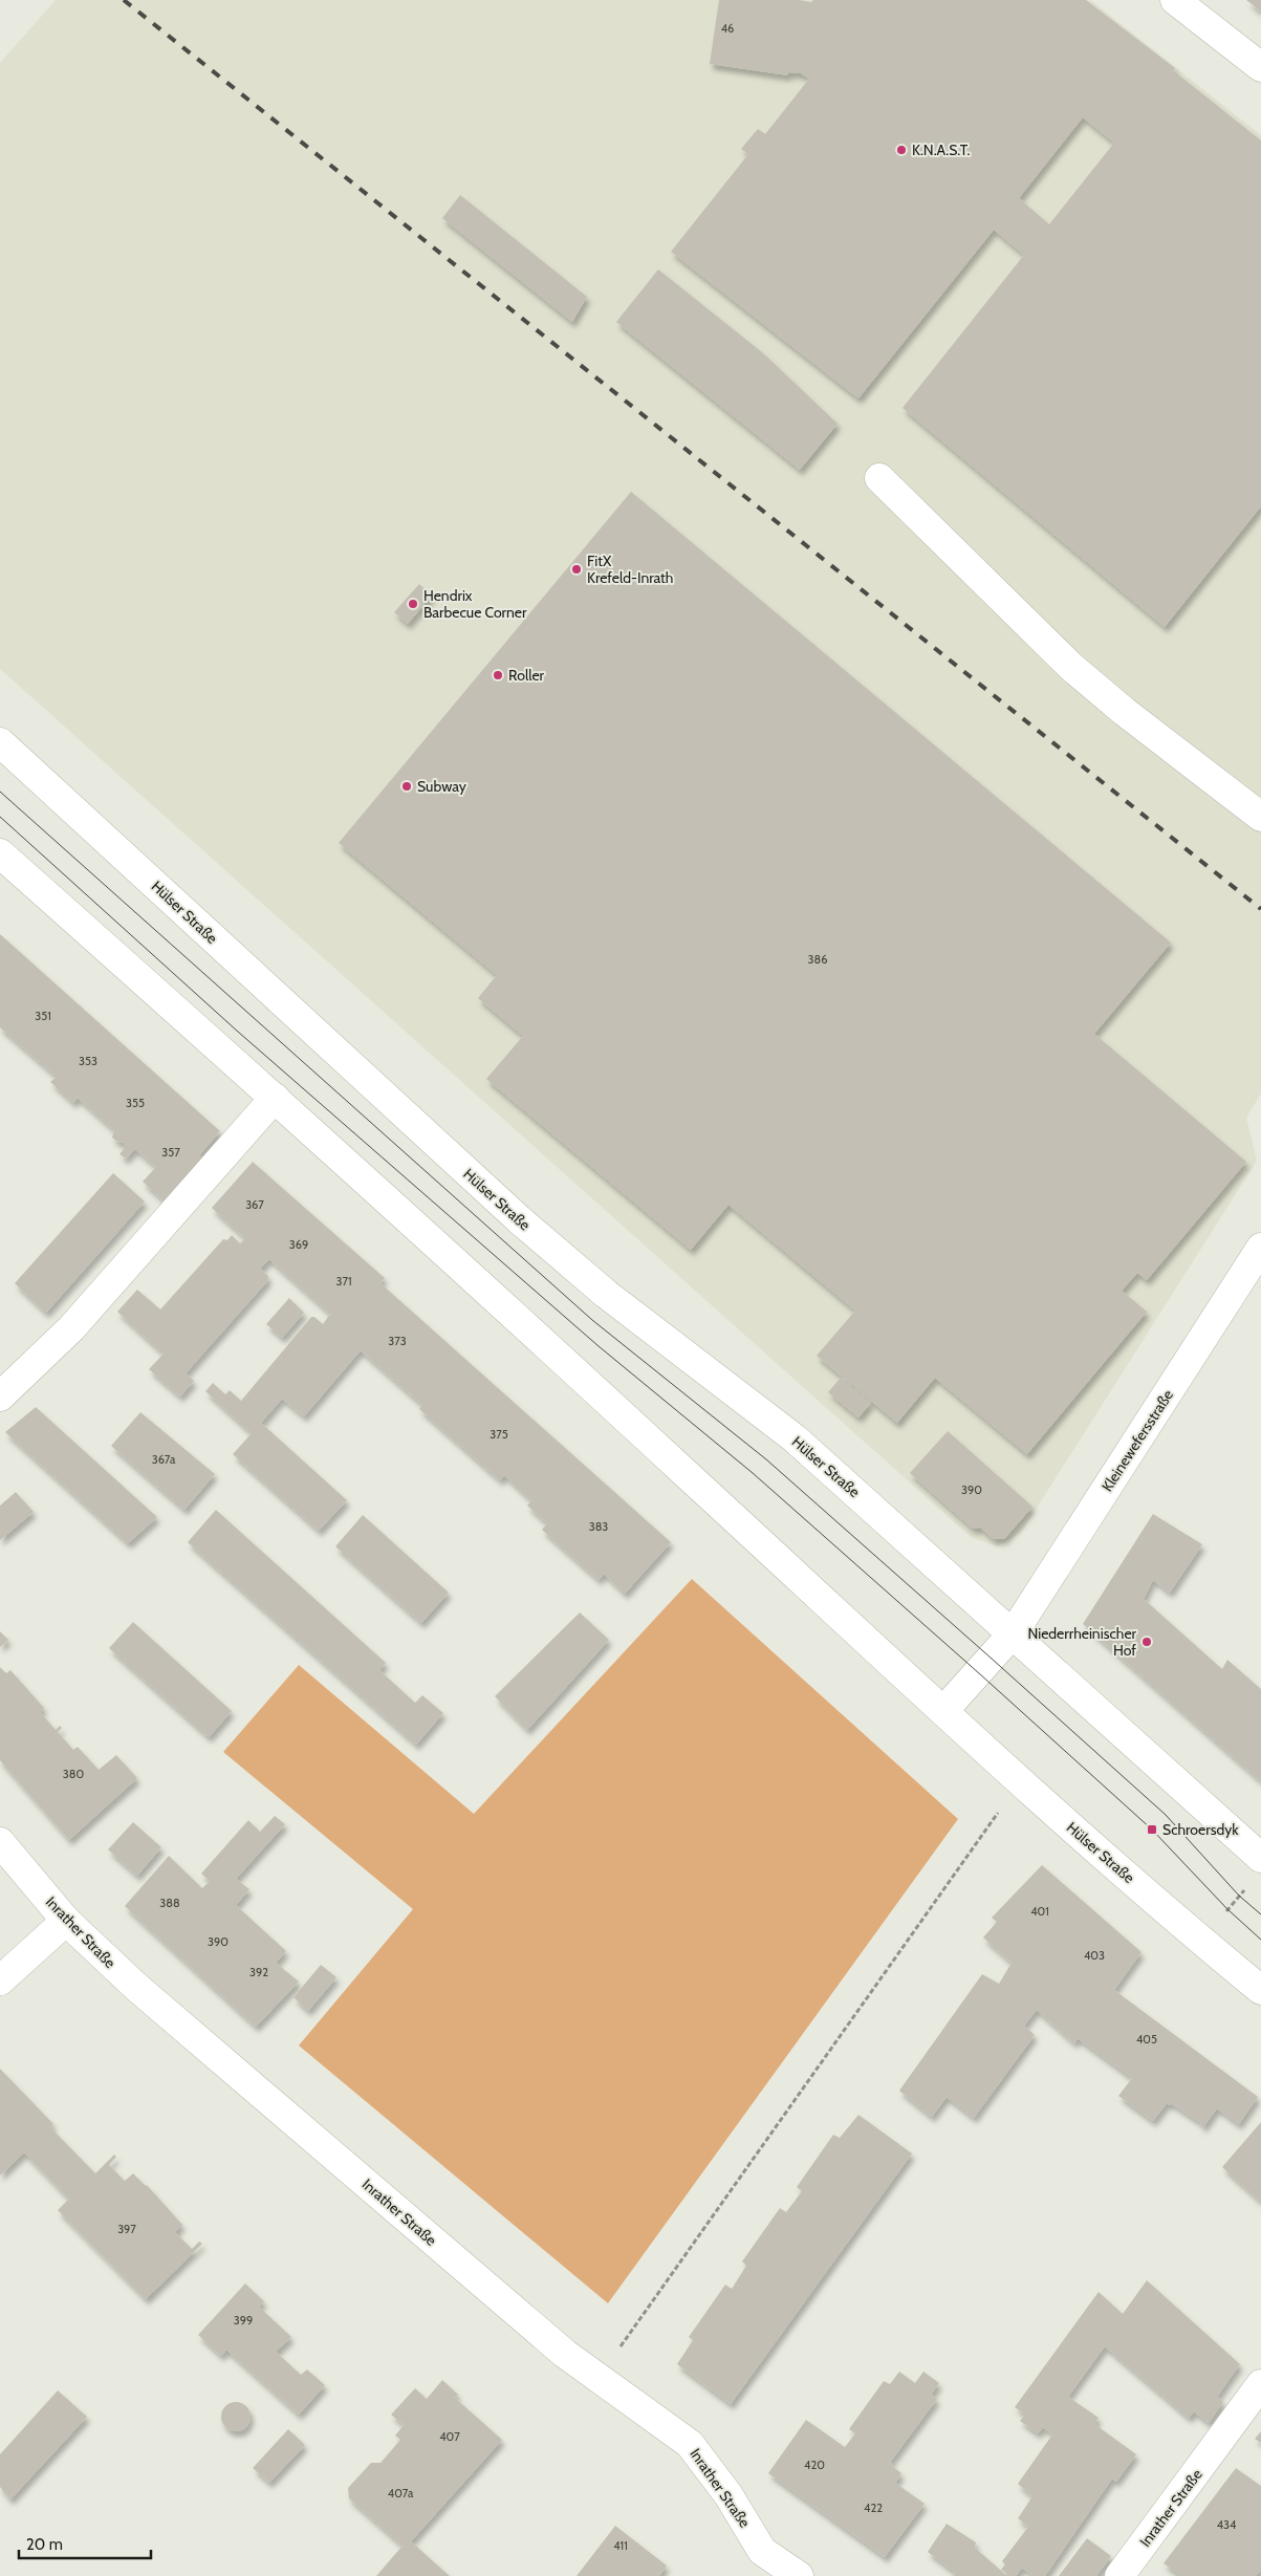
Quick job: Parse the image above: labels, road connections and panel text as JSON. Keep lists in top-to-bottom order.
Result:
{
  "streets": {
    "street": ["Hülser Straße", "Kleinewefersstraße", "Inrather Straße"]
  },
  "crossings": [
    ["Hülser Straße", "Kleinewefersstraße"]
  ],
  "places": {
    "other": [
      "K.N.A.S.T.",
      "FitX Krefeld-Inrath",
      "Hendrix Barbecue Corner",
      "Roller",
      "Subway",
      "Niederrheinischer Hof"
    ],
    "transit": ["Schroersdyk"]
  },
  "house_numbers": [
    "46",
    "386",
    "351",
    "353",
    "355",
    "357",
    "367",
    "369",
    "371",
    "373",
    "375",
    "367a",
    "390",
    "383",
    "380",
    "388",
    "401",
    "390",
    "403",
    "392",
    "405",
    "397",
    "399",
    "407",
    "420",
    "407a",
    "422",
    "434",
    "411"
  ],
  "scale_bar": "20 m"
}
